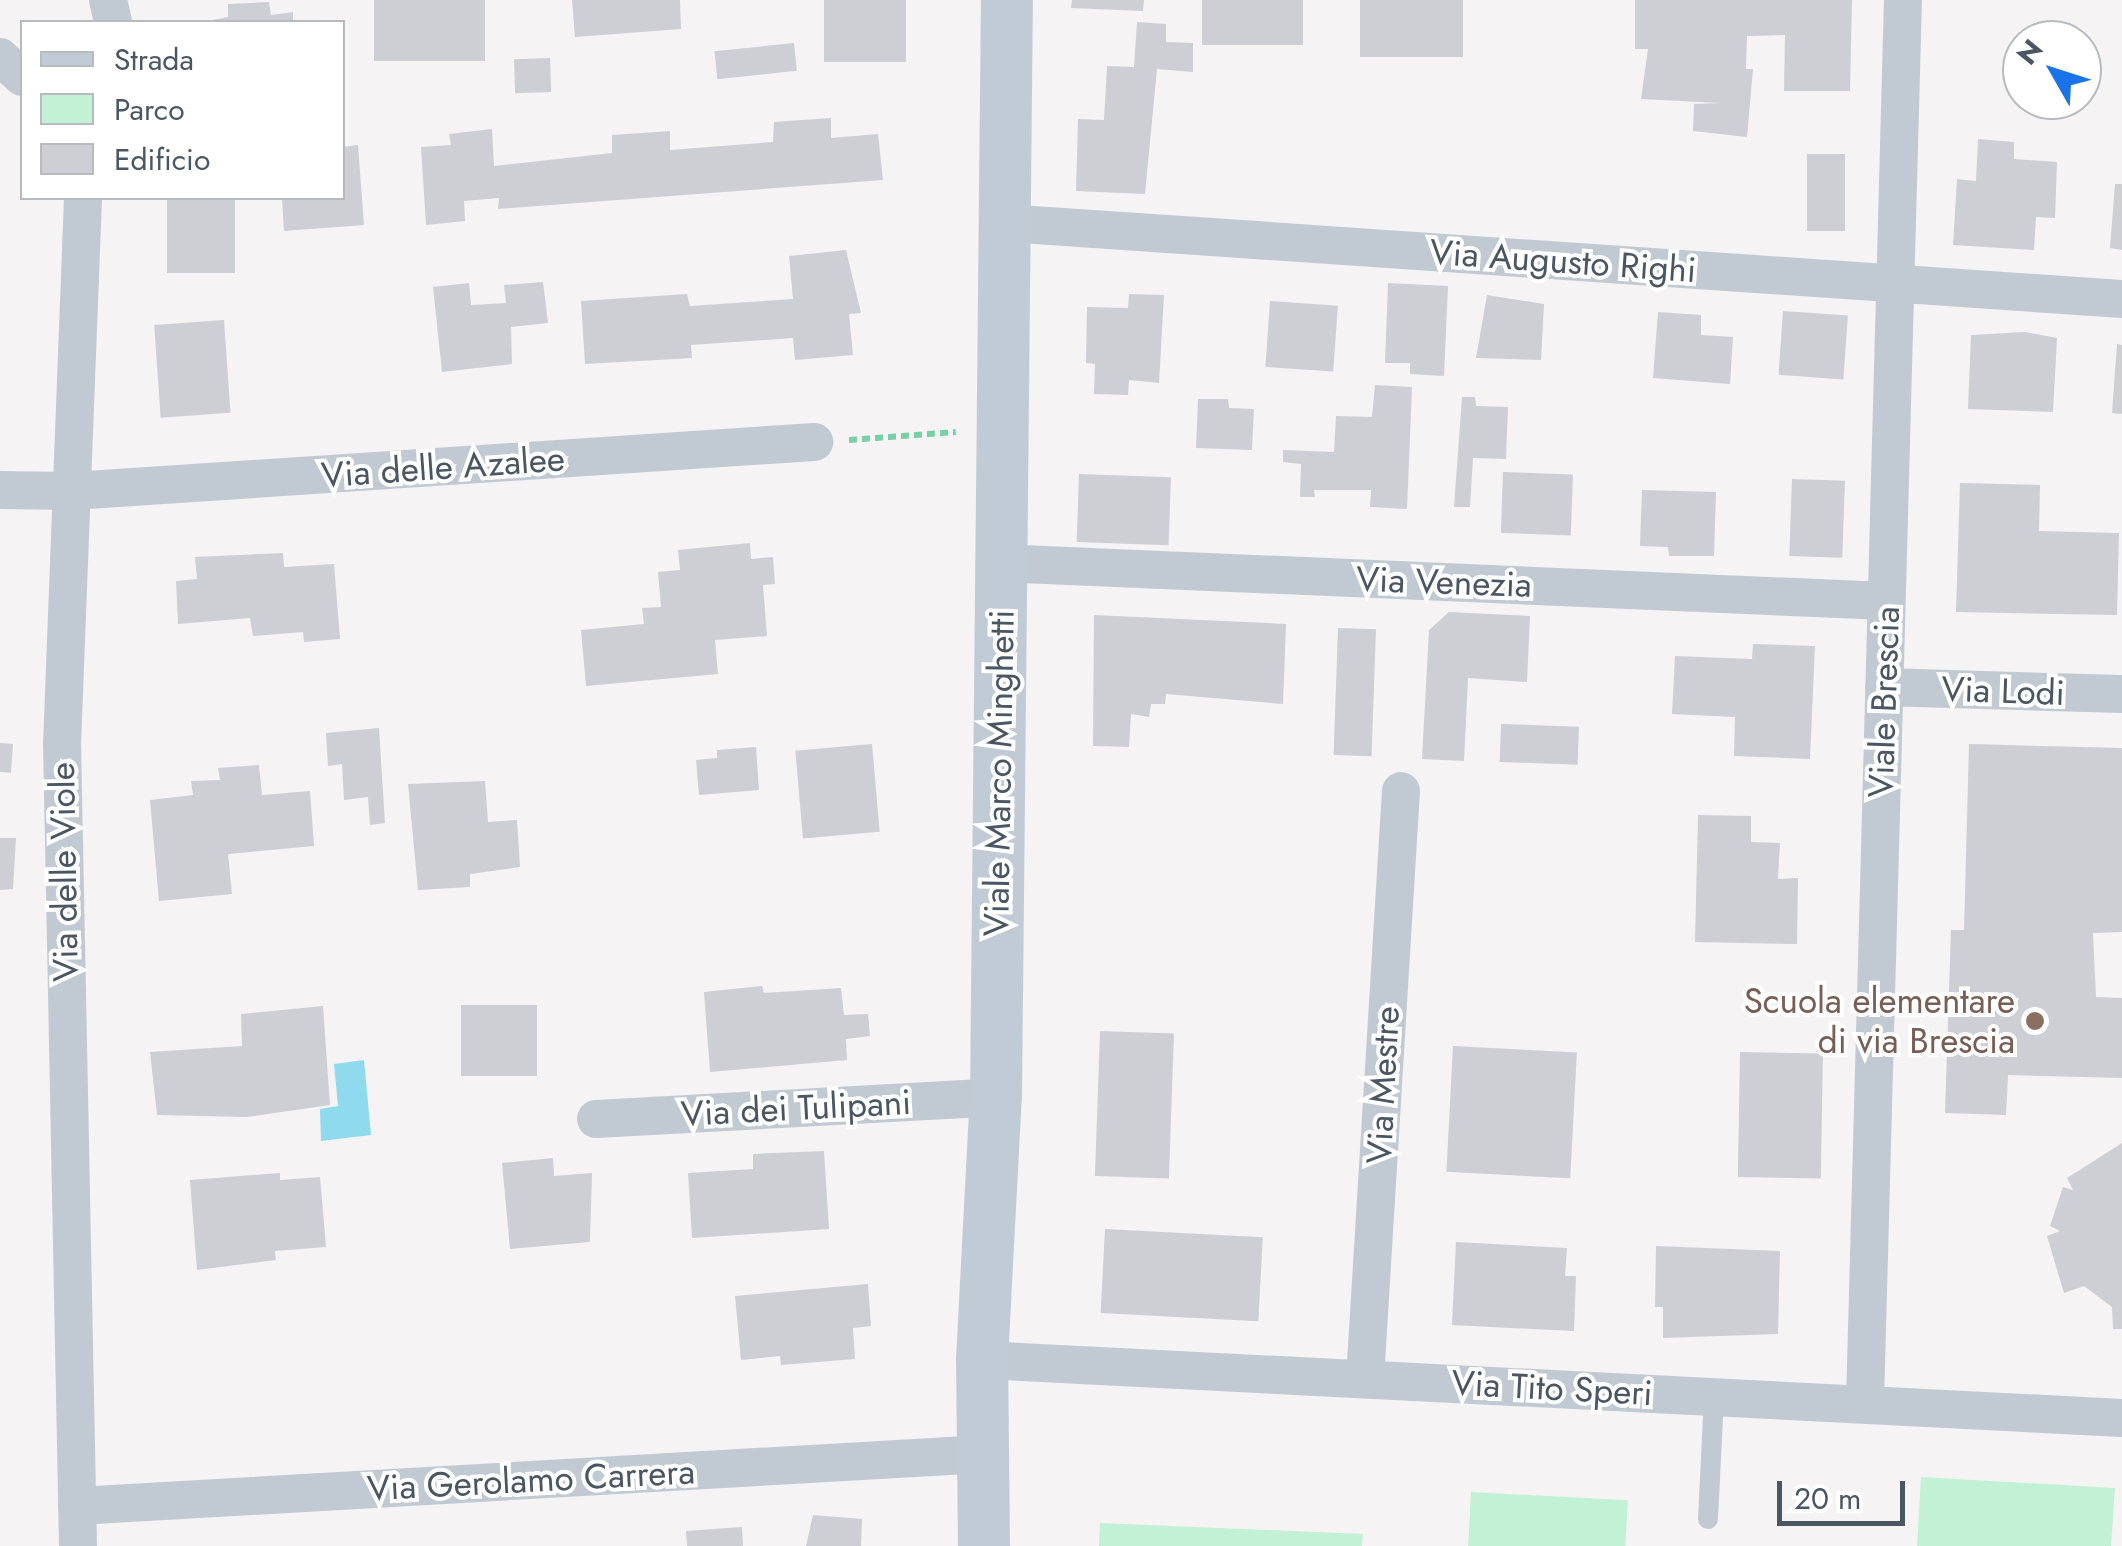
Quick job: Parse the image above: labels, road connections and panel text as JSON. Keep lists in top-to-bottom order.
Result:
{
  "streets": {
    "street": [
      "Via Augusto Righi",
      "Via delle Azalee",
      "Via Venezia",
      "Via Lodi",
      "Viale Brescia",
      "Viale Marco Minghetti",
      "Via delle Viole",
      "Via Mestre",
      "Via dei Tulipani",
      "Via Tito Speri",
      "Via Gerolamo Carrera"
    ]
  },
  "crossings": [
    ["Via Augusto Righi", "Viale Brescia"],
    ["Via Augusto Righi", "Viale Marco Minghetti"],
    ["Via delle Azalee", "Via delle Viole"],
    ["Via Venezia", "Viale Brescia"],
    ["Via Venezia", "Viale Marco Minghetti"],
    ["Via Lodi", "Viale Brescia"],
    ["Viale Brescia", "Via Tito Speri"],
    ["Viale Marco Minghetti", "Via dei Tulipani"],
    ["Viale Marco Minghetti", "Via Tito Speri"],
    ["Viale Marco Minghetti", "Via Gerolamo Carrera"],
    ["Via delle Viole", "Via Gerolamo Carrera"],
    ["Via Mestre", "Via Tito Speri"]
  ],
  "places": ["Scuola elementare di via Brescia"],
  "legend": ["Strada", "Parco", "Edificio"],
  "scale_bar": "20 m",
  "north": "top left"
}
